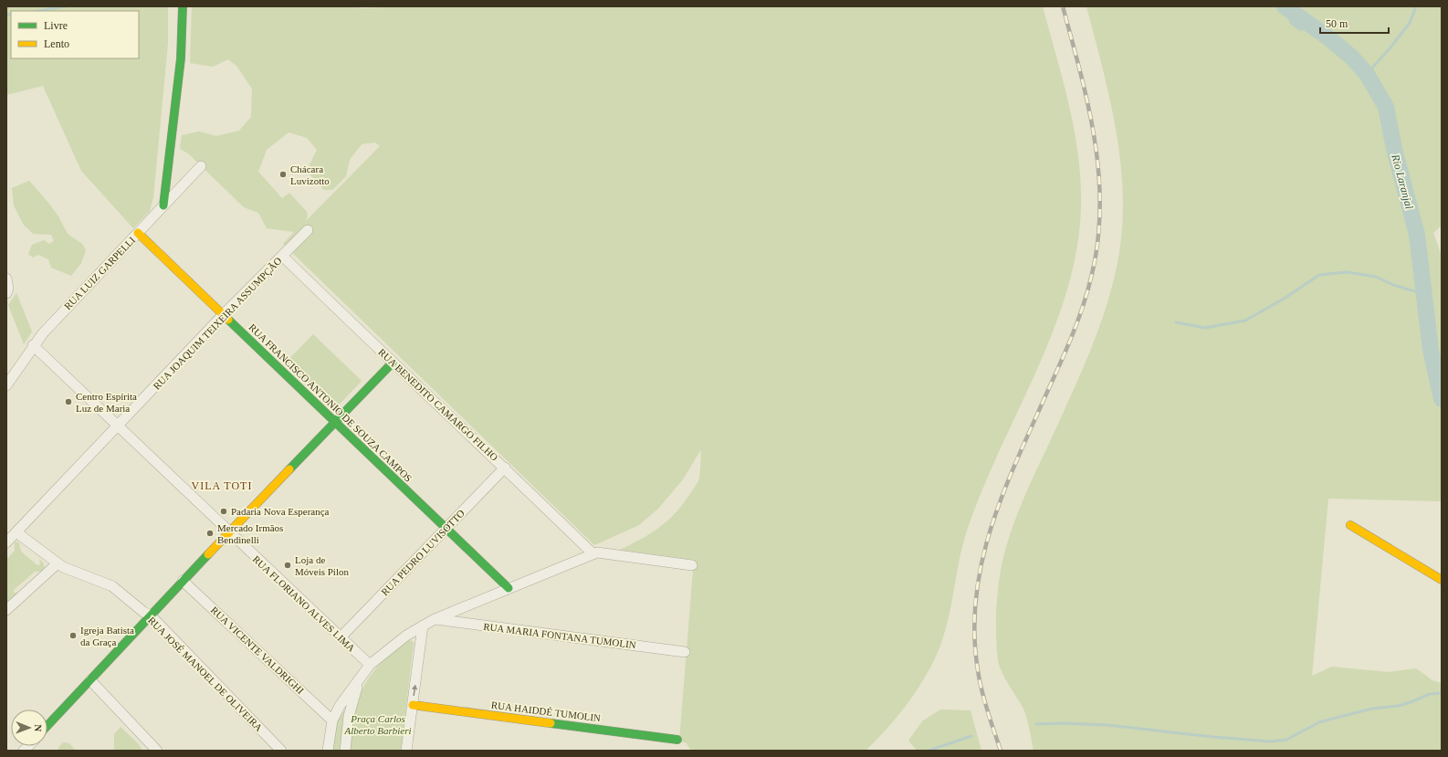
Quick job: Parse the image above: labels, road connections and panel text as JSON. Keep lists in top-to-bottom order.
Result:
{
  "streets": {
    "street": [
      "RUA LUIZ GARPELLI",
      "RUA JOAQUIM TEIXEIRA ASSUMPÇÃO",
      "RUA FRANCISCO ANTONIO DE SOUZA CAMPOS",
      "RUA BENEDITO CAMARGO FILHO",
      "RUA PEDRO LUVISOTTO",
      "RUA FLORIANO ALVES LIMA",
      "RUA MARIA FONTANA TUMOLIN",
      "RUA VICENTE VALDRIGHI",
      "RUA JOSÉ MANOEL DE OLIVEIRA",
      "RUA HAIDDÉ TUMOLIN"
    ]
  },
  "crossings": [
    ["RUA LUIZ GARPELLI", "RUA FRANCISCO ANTONIO DE SOUZA CAMPOS"],
    ["RUA LUIZ GARPELLI", "RUA FLORIANO ALVES LIMA"],
    ["RUA JOAQUIM TEIXEIRA ASSUMPÇÃO", "RUA FRANCISCO ANTONIO DE SOUZA CAMPOS"],
    ["RUA JOAQUIM TEIXEIRA ASSUMPÇÃO", "RUA BENEDITO CAMARGO FILHO"],
    ["RUA JOAQUIM TEIXEIRA ASSUMPÇÃO", "RUA FLORIANO ALVES LIMA"],
    ["RUA JOAQUIM TEIXEIRA ASSUMPÇÃO", "RUA JOSÉ MANOEL DE OLIVEIRA"],
    ["RUA FRANCISCO ANTONIO DE SOUZA CAMPOS", "RUA PEDRO LUVISOTTO"],
    ["RUA BENEDITO CAMARGO FILHO", "RUA PEDRO LUVISOTTO"],
    ["RUA PEDRO LUVISOTTO", "RUA FLORIANO ALVES LIMA"]
  ],
  "districts": ["VILA TOTI"],
  "water": ["Rio Laranjal"],
  "parks": ["Praça Carlos Alberto Barbieri"],
  "places": [
    "Chácara Luvizotto",
    "Centro Espírita Luz de Maria",
    "Padaria Nova Esperança",
    "Mercado Irmãos Bendinelli",
    "Loja de Móveis Pilon",
    "Igreja Batista da Graça"
  ],
  "legend": ["Livre", "Lento"],
  "scale_bar": "50 m",
  "north": "right"
}
